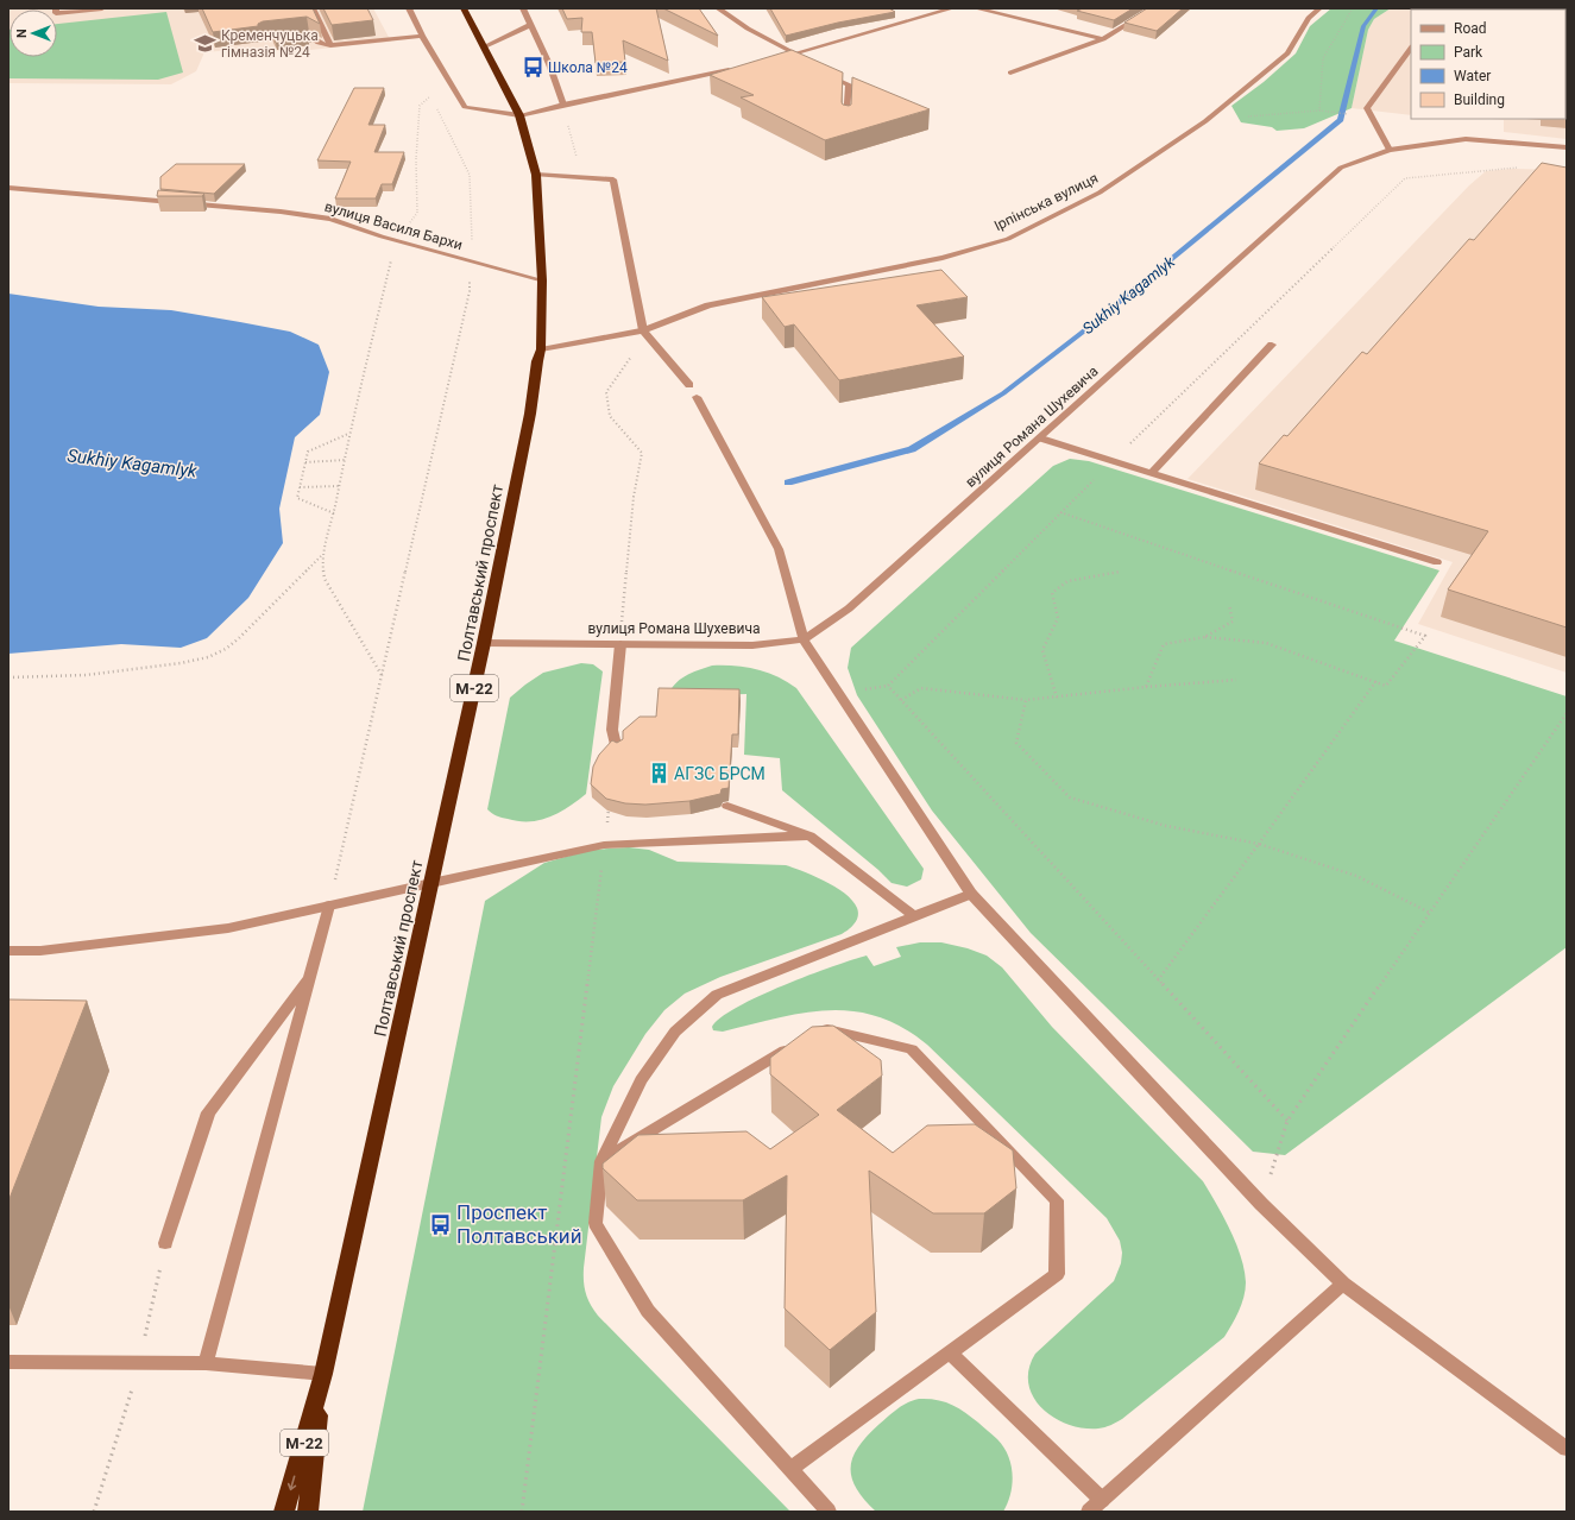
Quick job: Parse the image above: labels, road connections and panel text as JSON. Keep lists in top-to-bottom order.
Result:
{
  "streets": {
    "highway": ["Полтавський проспект", "М-22"],
    "street": ["Ірпінська вулиця", "вулиця Василя Бархи", "вулиця Романа Шухевича"]
  },
  "crossings": [
    ["Ірпінська вулиця", "Полтавський проспект"],
    ["вулиця Василя Бархи", "Полтавський проспект"],
    ["вулиця Романа Шухевича", "Полтавський проспект"],
    ["Полтавський проспект", "М-22"]
  ],
  "water": ["Sukhiy Kagamlyk"],
  "places": {
    "school or university": ["Кременчуцька гімназія №24"],
    "bus stop": ["Школа №24", "Проспект Полтавський"],
    "building": ["АГЗС БРСМ"]
  },
  "legend": [
    "Road",
    "Park",
    "Water",
    "Building"
  ],
  "north": "left"
}
